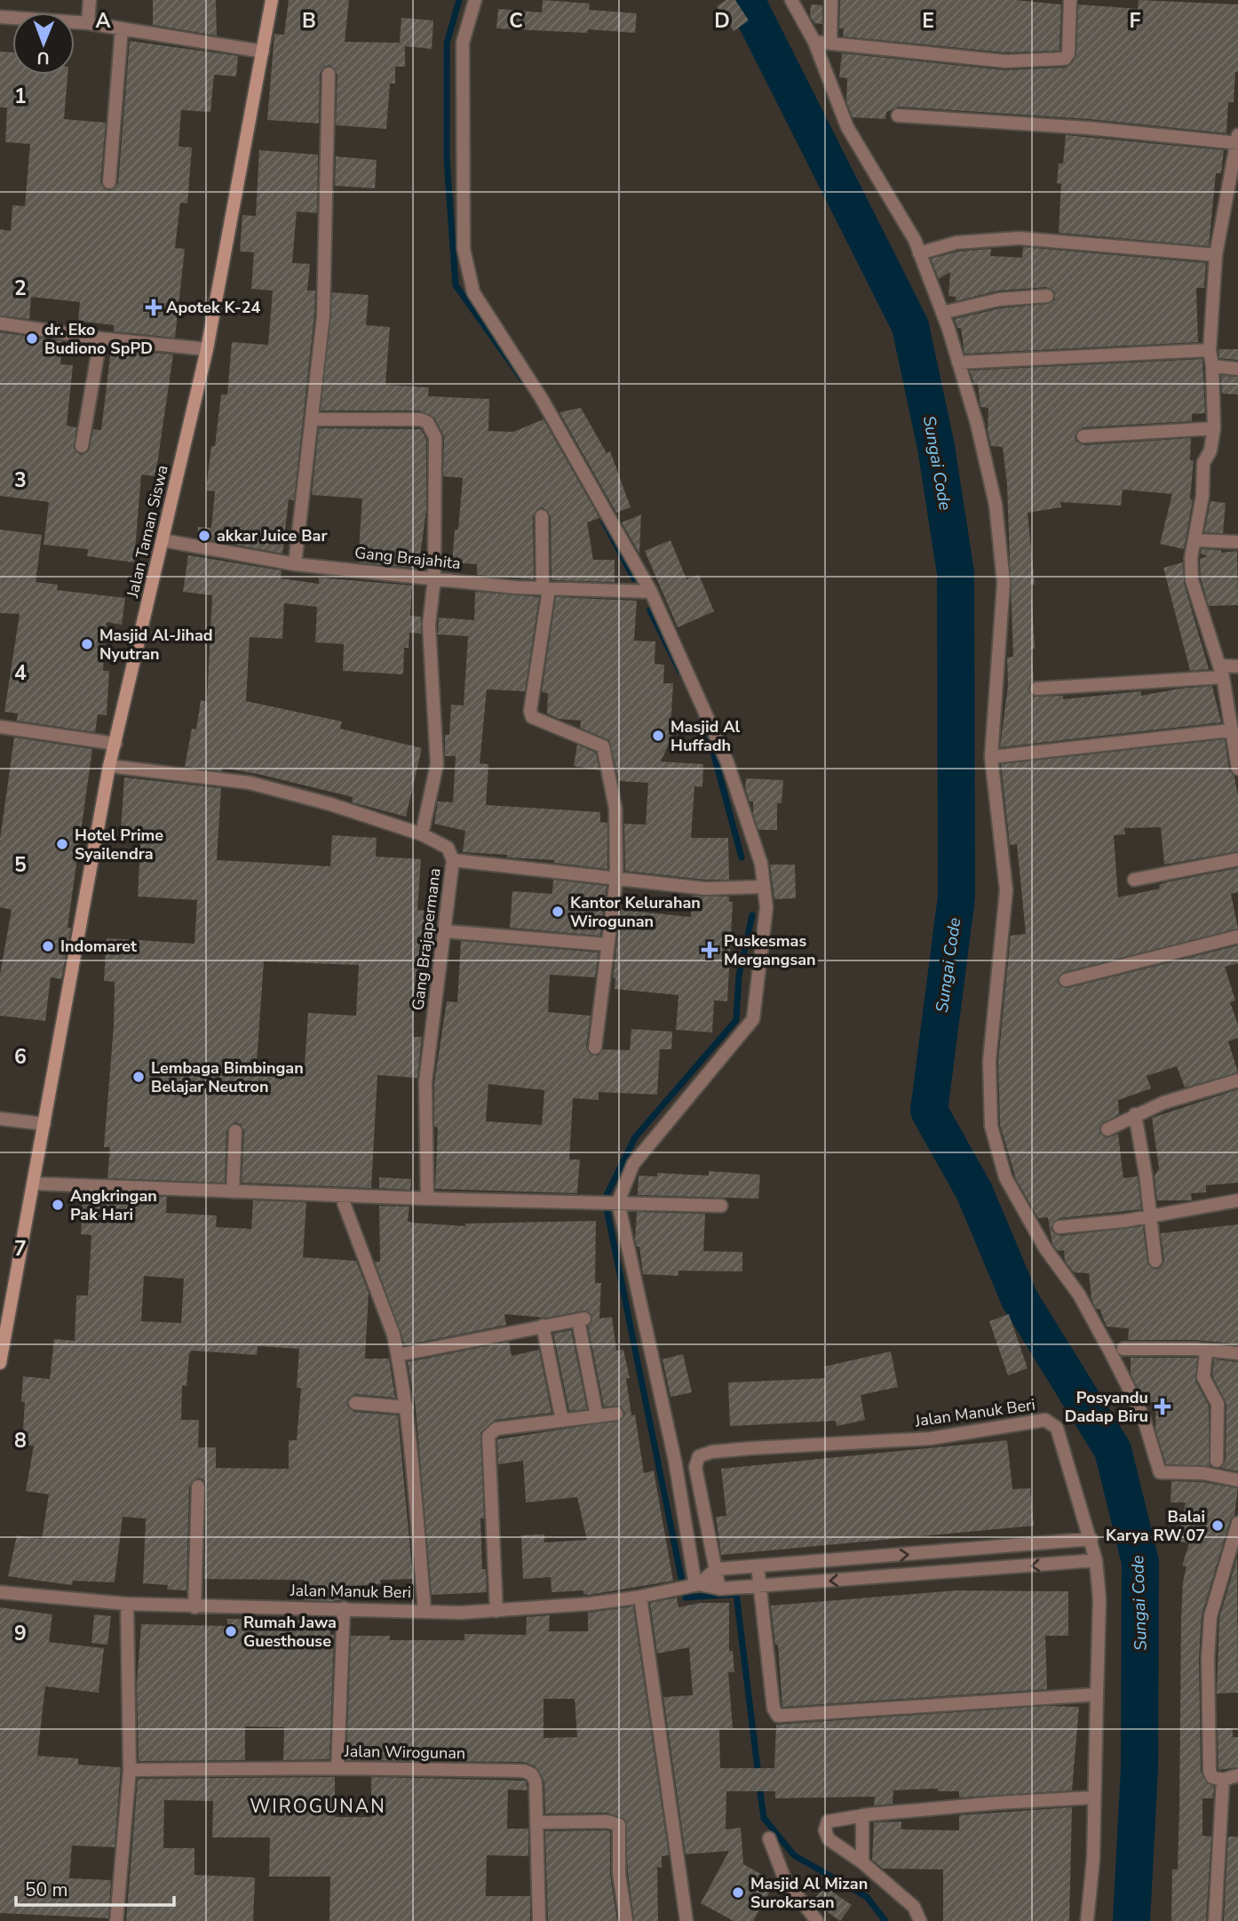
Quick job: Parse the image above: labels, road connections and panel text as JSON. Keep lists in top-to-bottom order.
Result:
{
  "streets": {
    "main road": ["Jalan Taman Siswa"],
    "street": [
      "Gang Brajahita",
      "Gang Brajapermana",
      "Jalan Manuk Beri",
      "Jalan Wirogunan"
    ]
  },
  "crossings": [
    ["Jalan Taman Siswa", "Gang Brajahita"],
    ["Jalan Taman Siswa", "Gang Brajapermana"]
  ],
  "districts": ["WIROGUNAN"],
  "water": ["Sungai Code"],
  "places": {
    "health": ["Apotek K-24", "Puskesmas Mergangsan", "Posyandu Dadap Biru"],
    "other": [
      "dr. Eko Budiono SpPD",
      "akkar Juice Bar",
      "Masjid Al-Jihad Nyutran",
      "Masjid Al Huffadh",
      "Hotel Prime Syailendra",
      "Kantor Kelurahan Wirogunan",
      "Indomaret",
      "Lembaga Bimbingan Belajar Neutron",
      "Angkringan Pak Hari",
      "Balai Karya RW 07",
      "Rumah Jawa Guesthouse",
      "Masjid Al Mizan Surokarsan"
    ]
  },
  "scale_bar": "50 m",
  "north": "bottom",
  "grid": {
    "columns": [
      "A",
      "B",
      "C",
      "D",
      "E",
      "F"
    ],
    "rows": [
      "1",
      "2",
      "3",
      "4",
      "5",
      "6",
      "7",
      "8",
      "9"
    ]
  }
}
